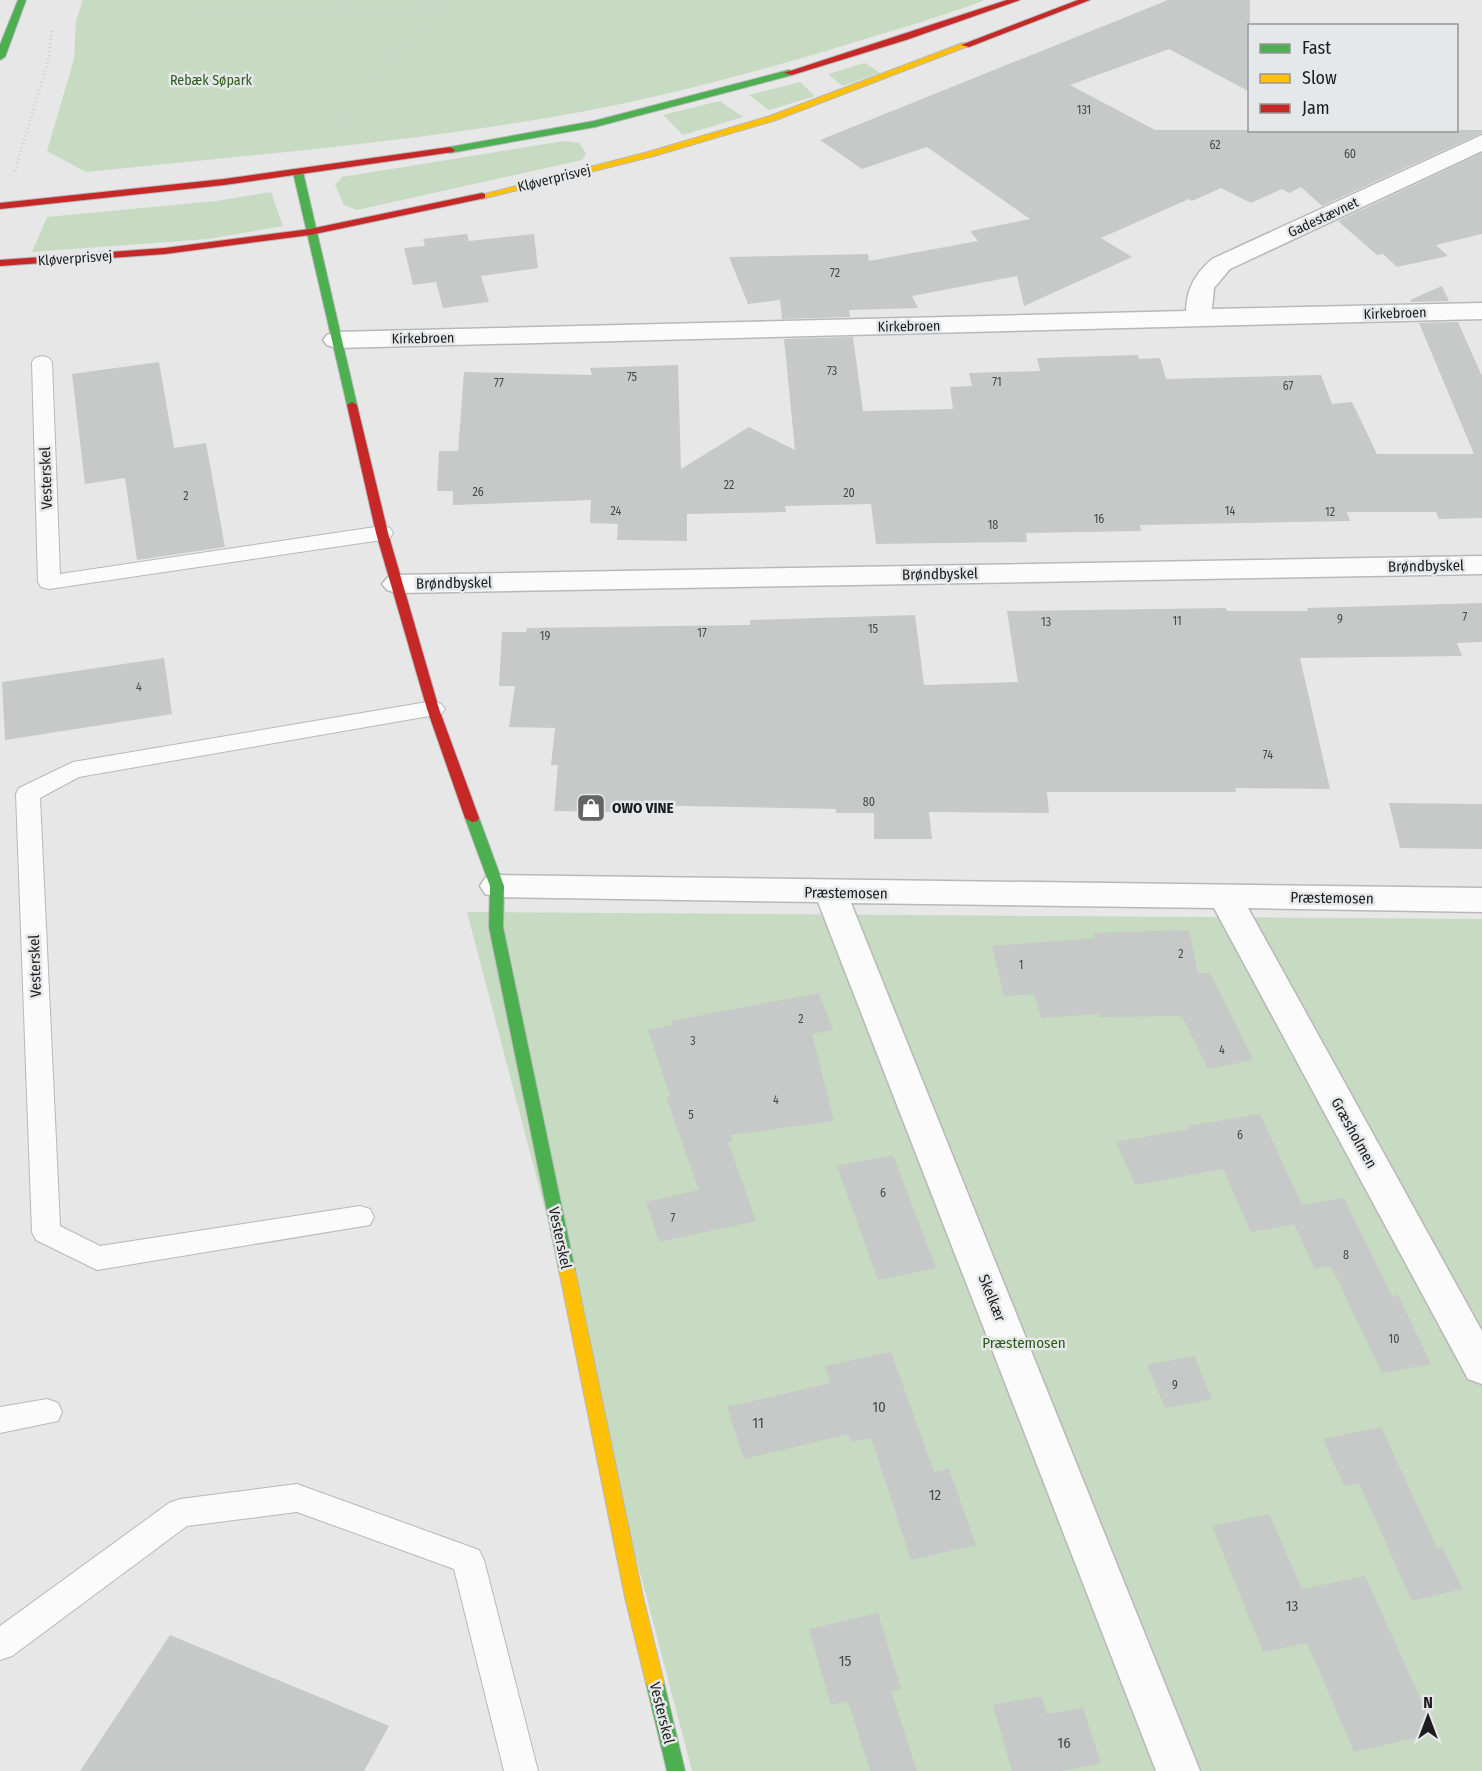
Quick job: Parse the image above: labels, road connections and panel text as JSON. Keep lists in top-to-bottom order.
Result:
{
  "streets": {
    "street": [
      "Kløverprisvej",
      "Gadestævnet",
      "Kirkebroen",
      "Vesterskel",
      "Brøndbyskel",
      "Præstemosen",
      "Græsholmen",
      "Skelkær"
    ]
  },
  "crossings": [
    ["Kløverprisvej", "Vesterskel"],
    ["Gadestævnet", "Kirkebroen"],
    ["Kirkebroen", "Vesterskel"],
    ["Vesterskel", "Brøndbyskel"],
    ["Vesterskel", "Præstemosen"],
    ["Præstemosen", "Græsholmen"],
    ["Præstemosen", "Skelkær"]
  ],
  "parks": ["Rebæk Søpark", "Præstemosen"],
  "places": {
    "shop": ["OWO VINE"]
  },
  "house_numbers": [
    "131",
    "62",
    "60",
    "72",
    "73",
    "75",
    "71",
    "77",
    "67",
    "22",
    "26",
    "20",
    "2",
    "24",
    "14",
    "12",
    "16",
    "18",
    "7",
    "9",
    "11",
    "13",
    "15",
    "17",
    "19",
    "4",
    "74",
    "80",
    "2",
    "1",
    "2",
    "3",
    "4",
    "4",
    "5",
    "6",
    "6",
    "7",
    "8",
    "10",
    "9",
    "10",
    "11",
    "12",
    "13",
    "15",
    "16"
  ],
  "legend": ["Fast", "Slow", "Jam"],
  "north": "top"
}
